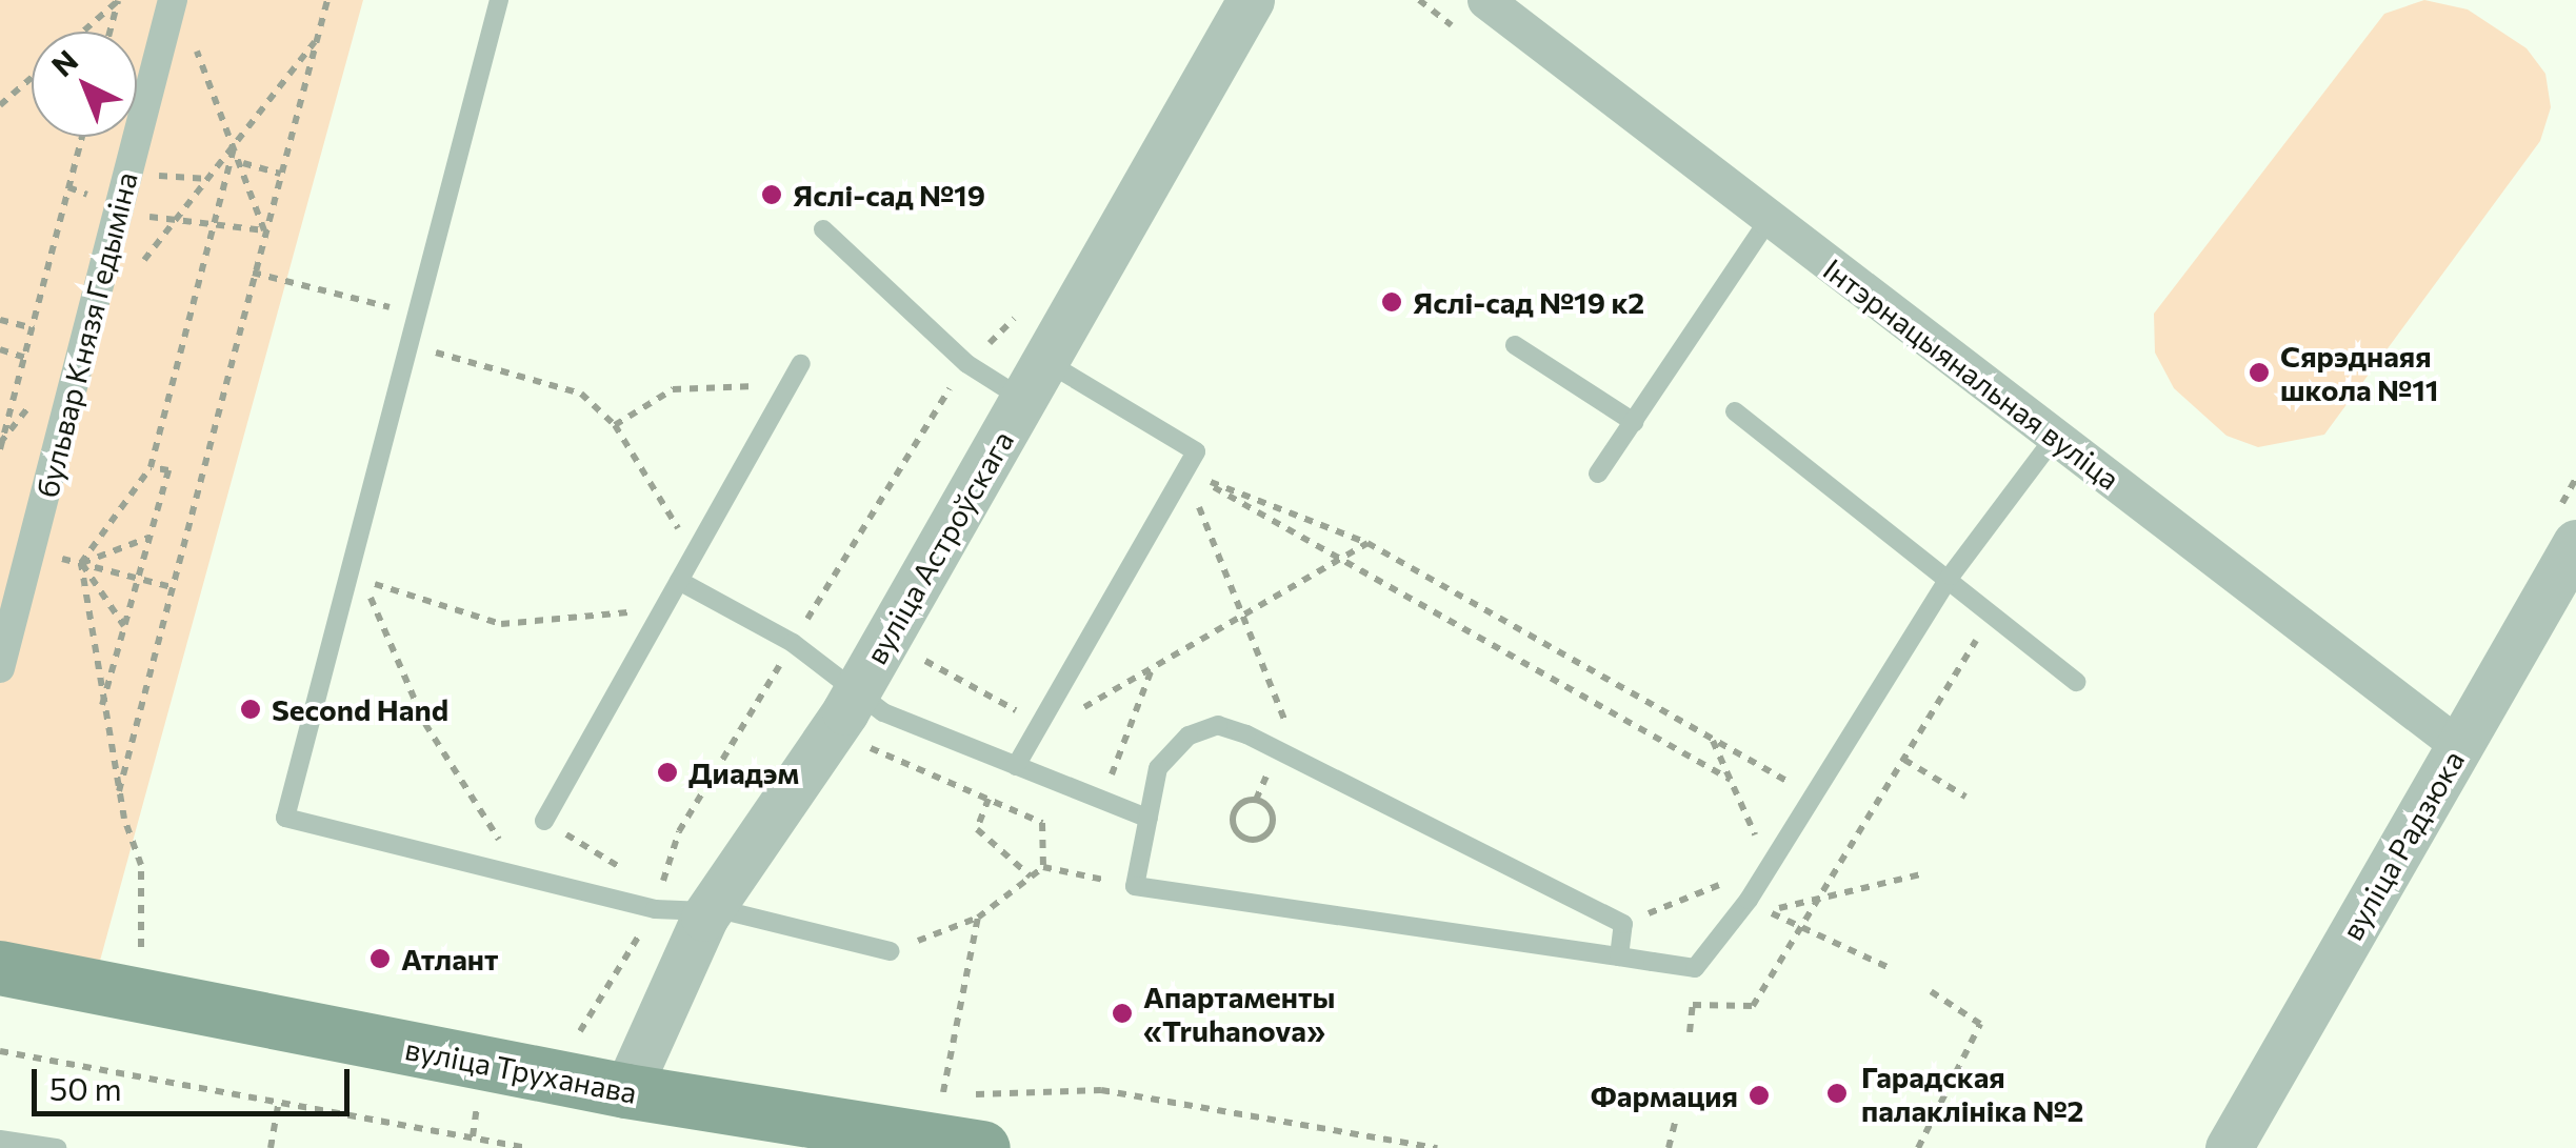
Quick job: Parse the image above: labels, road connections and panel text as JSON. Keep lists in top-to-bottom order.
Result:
{
  "streets": {
    "main road": ["вуліца Труханава"],
    "street": [
      "бульвар Князя Гедыміна",
      "Інтэрнацыянальная вуліца",
      "вуліца Астроўскага",
      "вуліца Радзюка"
    ]
  },
  "crossings": [
    ["Інтэрнацыянальная вуліца", "вуліца Радзюка"],
    ["вуліца Астроўскага", "вуліца Труханава"]
  ],
  "places": [
    "Яслі-сад №19",
    "Яслі-сад №19 к2",
    "Сярэднаяя школа №11",
    "Second Hand",
    "Диадэм",
    "Атлант",
    "Апартаменты «Truhanova»",
    "Гарадская палаклініка №2",
    "Фармация"
  ],
  "scale_bar": "50 m",
  "north": "top left"
}
